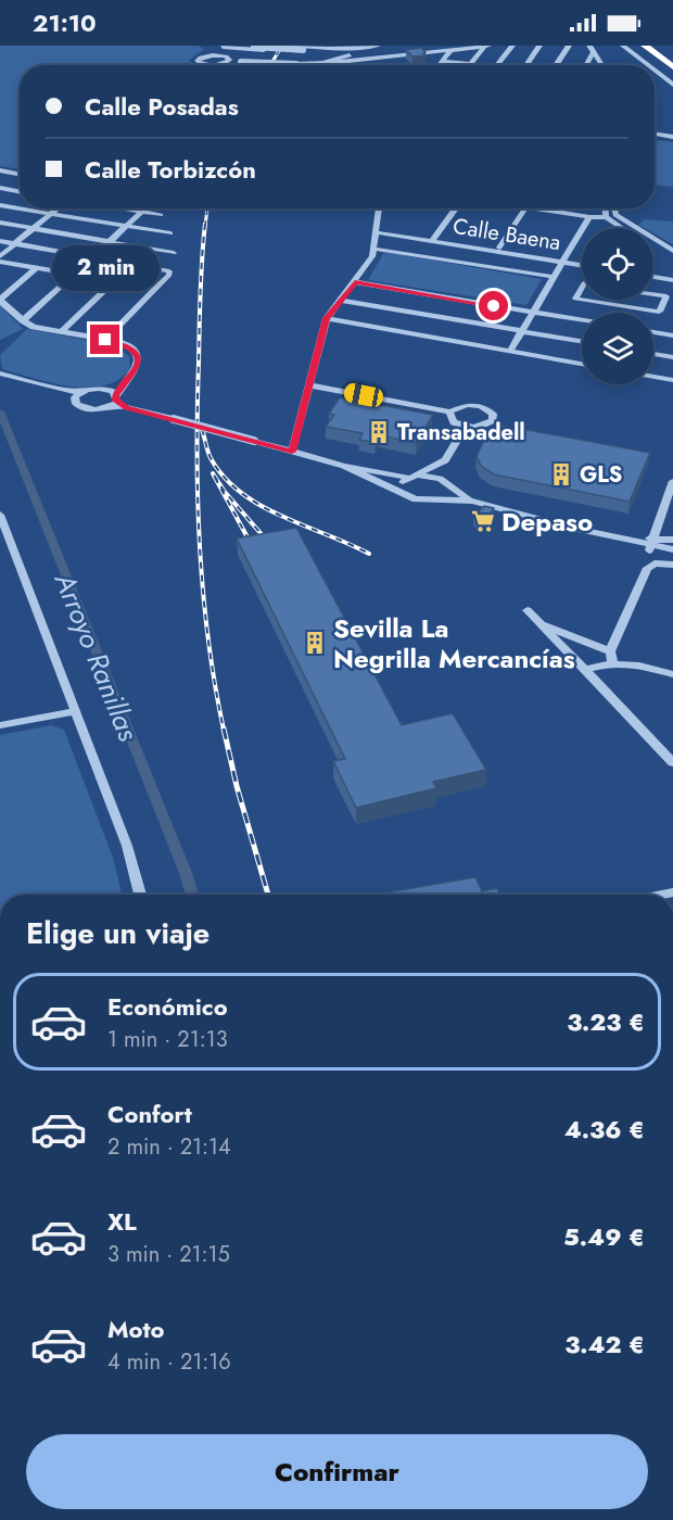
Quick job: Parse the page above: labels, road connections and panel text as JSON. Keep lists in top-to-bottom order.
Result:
{
  "streets": {
    "street": ["Calle Baena"]
  },
  "water": ["Arroyo Ranillas"],
  "places": {
    "building": ["Transabadell", "GLS", "Sevilla La Negrilla Mercancías"],
    "supermarket": ["Depaso"]
  },
  "page": {
    "status": "21:10",
    "banner": ["Calle Posadas", "Calle Torbizcón"],
    "bubble": "2 min",
    "heading": "Elige un viaje",
    "list": [
      {
        "name": "Económico",
        "note": "1 min · 21:13",
        "value": "3.23 €"
      },
      {
        "name": "Confort",
        "note": "2 min · 21:14",
        "value": "4.36 €"
      },
      {
        "name": "XL",
        "note": "3 min · 21:15",
        "value": "5.49 €"
      },
      {
        "name": "Moto",
        "note": "4 min · 21:16",
        "value": "3.42 €"
      }
    ],
    "buttons": "Confirmar"
  }
}
